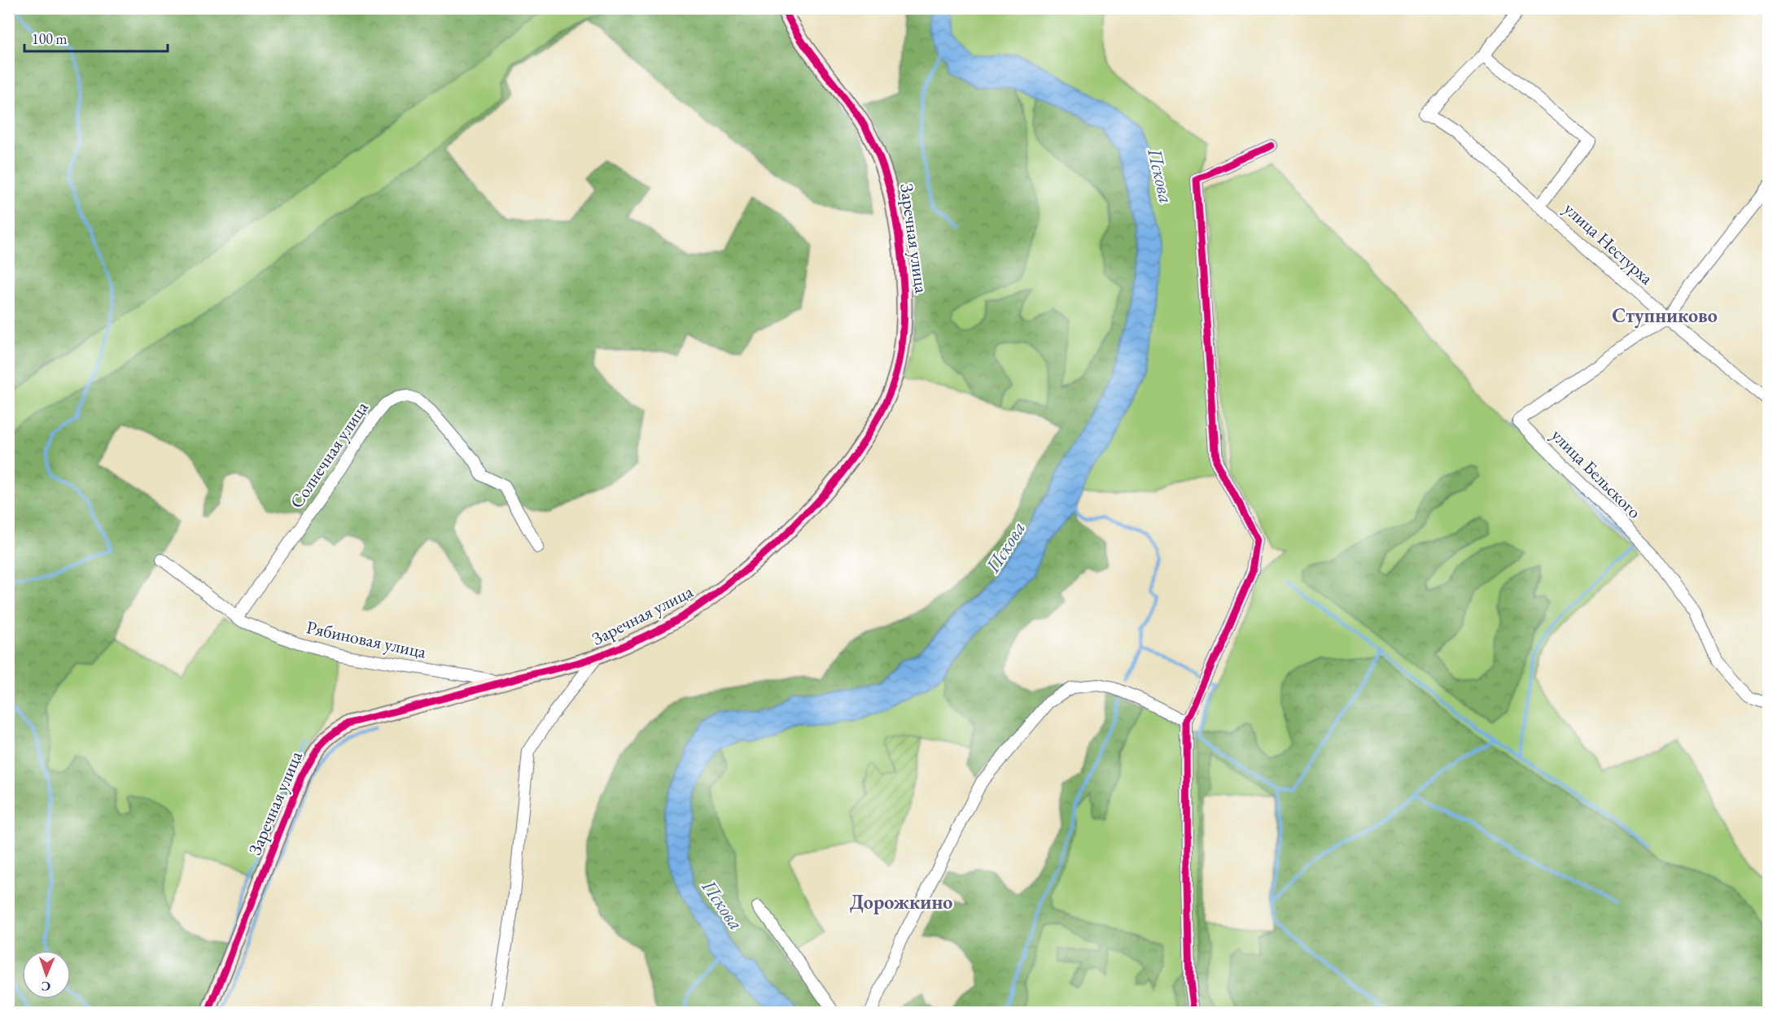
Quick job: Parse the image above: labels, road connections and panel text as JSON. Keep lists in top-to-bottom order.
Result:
{
  "streets": {
    "street": [
      "Заречная улица",
      "улица Нестурха",
      "Солнечная улица",
      "улица Бельского",
      "Рябиновая улица"
    ]
  },
  "crossings": [
    ["Заречная улица", "Рябиновая улица"],
    ["улица Нестурха", "улица Бельского"],
    ["Солнечная улица", "Рябиновая улица"]
  ],
  "districts": ["Ступниково", "Дорожкино"],
  "water": ["Пскова"],
  "scale_bar": "100 m",
  "north": "bottom"
}
